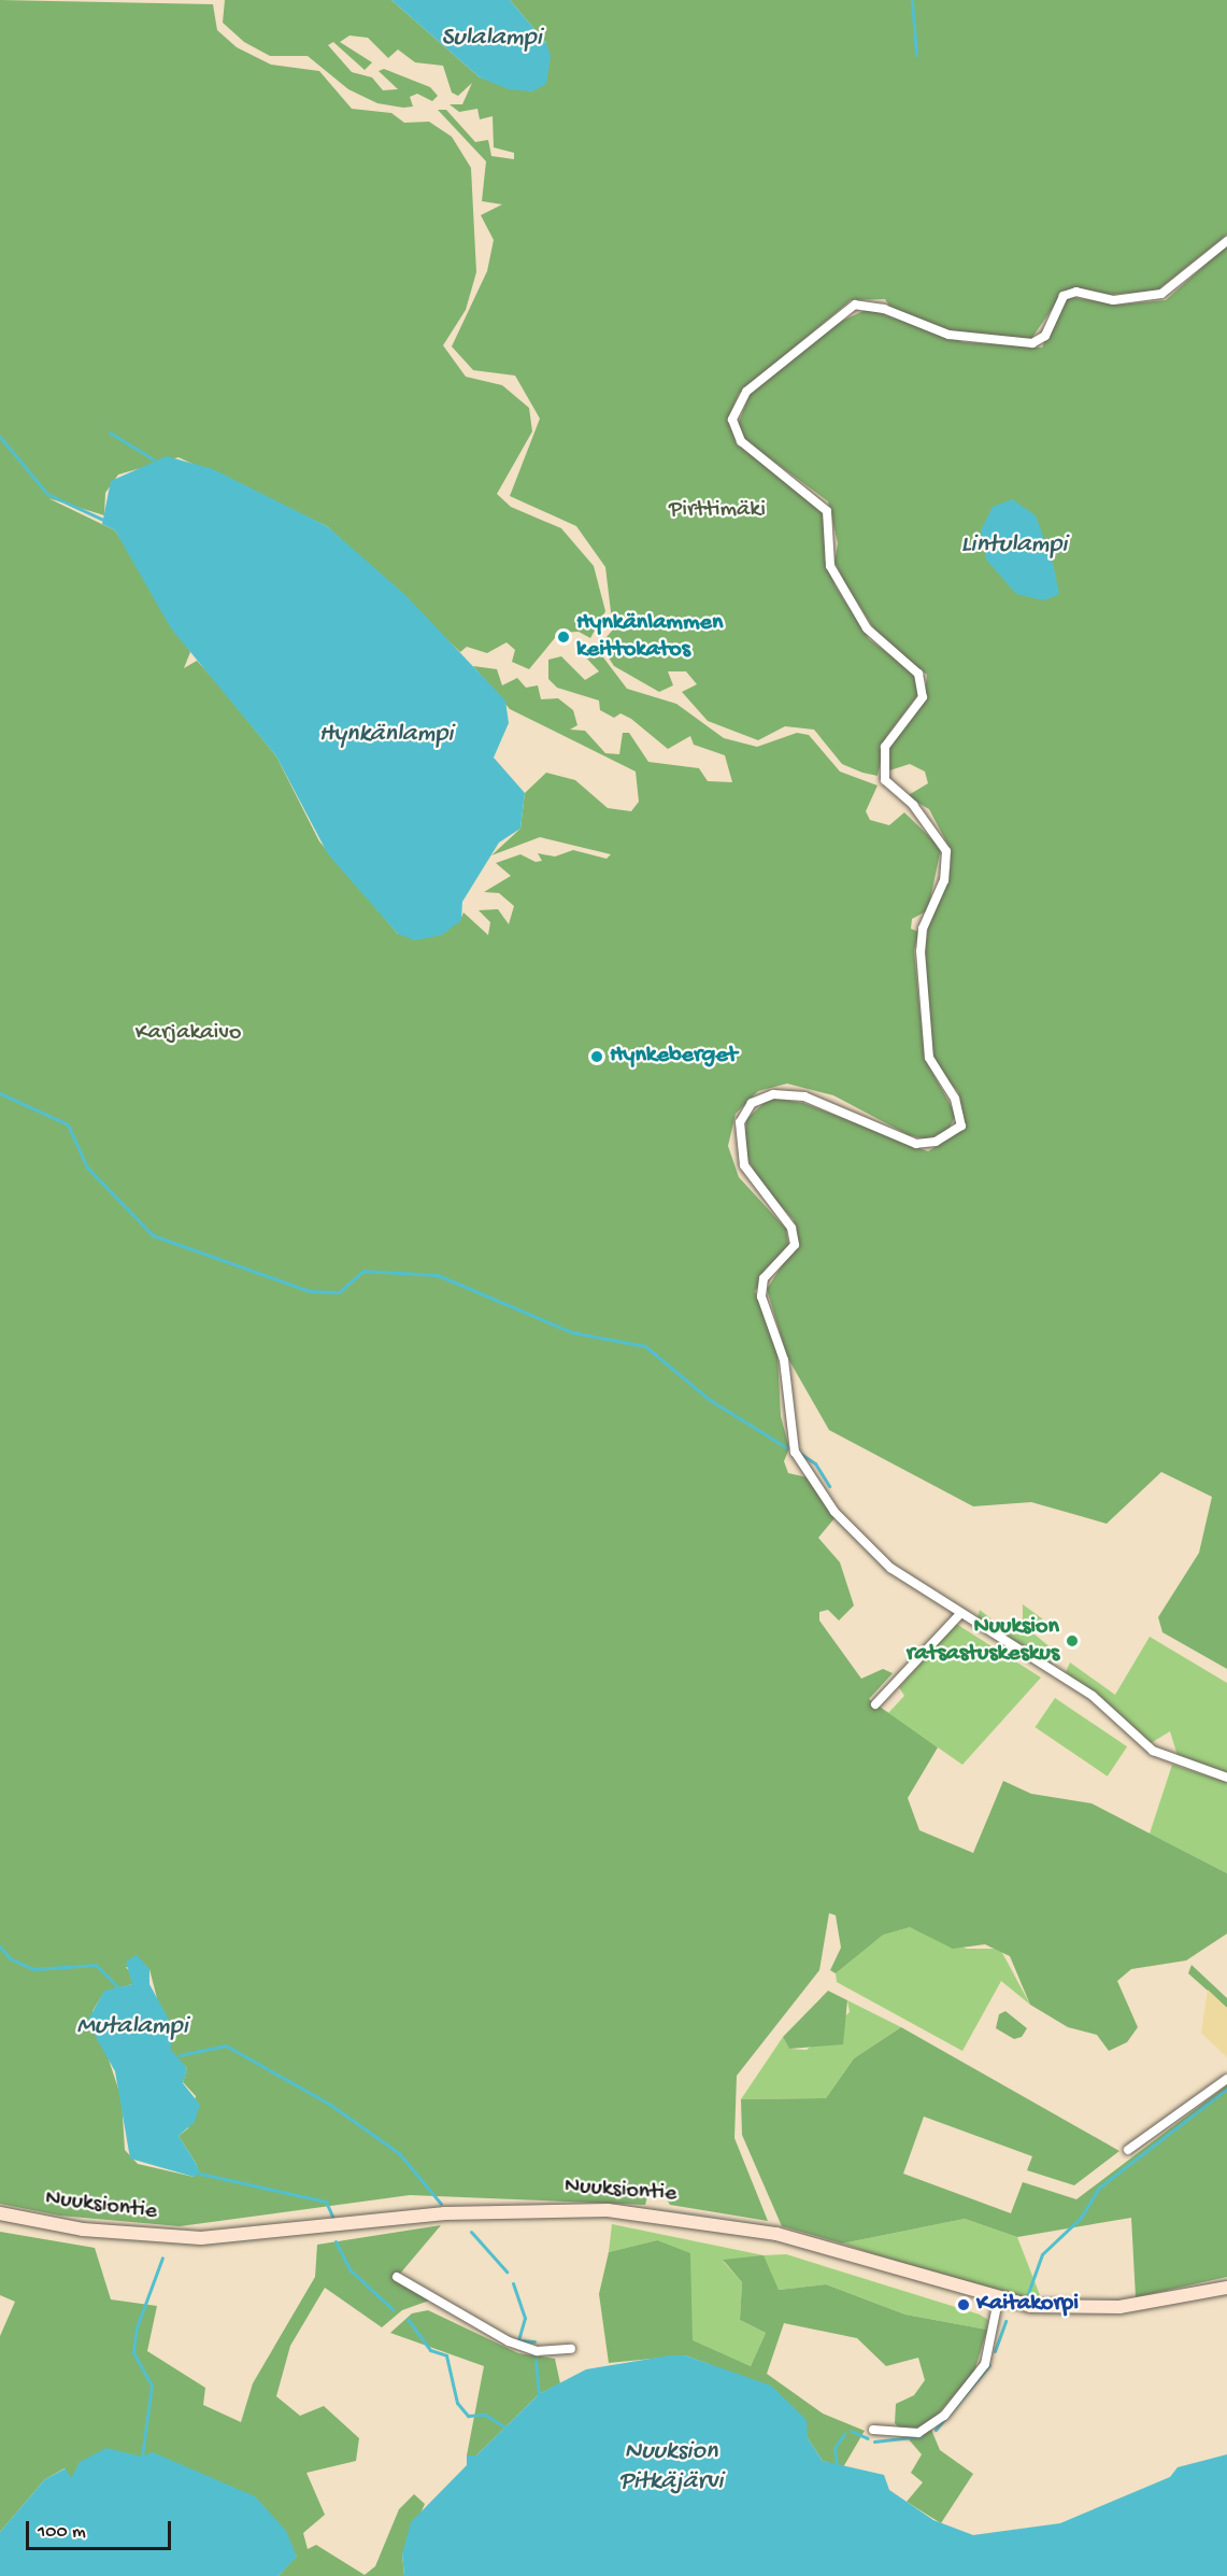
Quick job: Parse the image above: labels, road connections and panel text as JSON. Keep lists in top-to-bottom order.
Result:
{
  "streets": {
    "street": ["Nuuksiontie"]
  },
  "water": [
    "Sulalampi",
    "Lintulampi",
    "Hynkänlampi",
    "Mutalampi",
    "Nuuksion Pitkäjärvi"
  ],
  "parks": ["Pirttimäki", "Karjakaivo"],
  "places": [
    "Hynkänlammen keittokatos",
    "Hynkeberget",
    "Nuuksion ratsastuskeskus",
    "Kaitakorpi"
  ],
  "scale_bar": "100 m"
}
